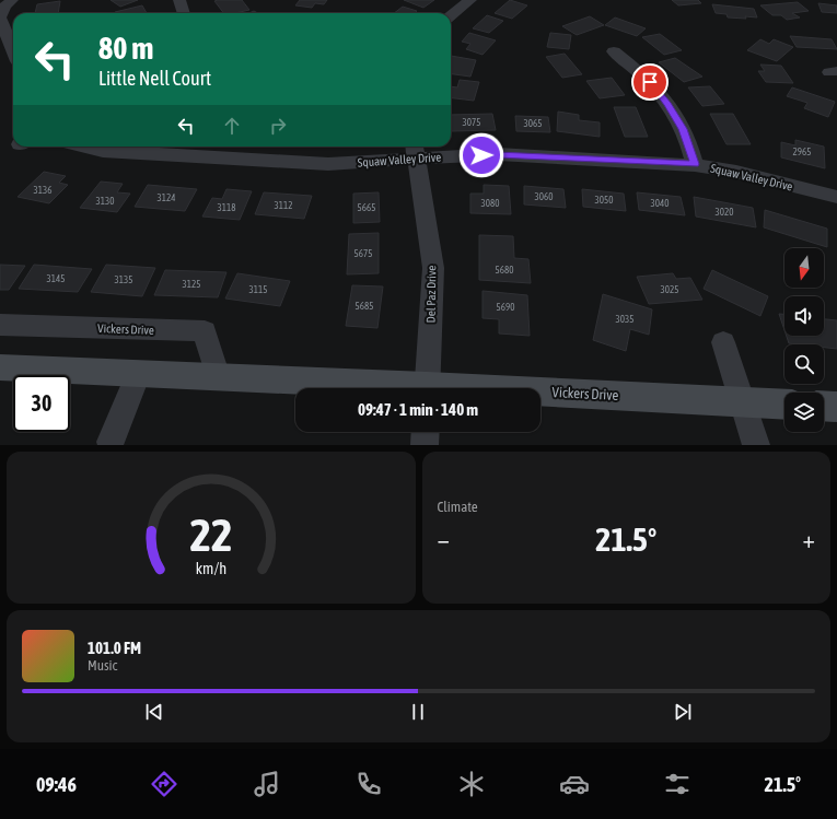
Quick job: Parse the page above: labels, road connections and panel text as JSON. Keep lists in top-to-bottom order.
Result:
{
  "streets": {
    "main road": ["Vickers Drive"],
    "street": ["Squaw Valley Drive", "Del Paz Drive"]
  },
  "crossings": [
    ["Squaw Valley Drive", "Del Paz Drive"]
  ],
  "house_numbers": [
    "3075",
    "3065",
    "2965",
    "3136",
    "3060",
    "3124",
    "3050",
    "3130",
    "3080",
    "3040",
    "3112",
    "3118",
    "5665",
    "3020",
    "5675",
    "5680",
    "3145",
    "3135",
    "3125",
    "3115",
    "3025",
    "5685",
    "5690",
    "3035"
  ],
  "north": "bottom",
  "page": {
    "turn": ["80 m", "Little Nell Court"],
    "limit": "30",
    "trip": "09:47 · 1 min · 140 m",
    "tile": "Climate",
    "heat": ["−", "21.5°", "+"],
    "song": ["101.0 FM", "Music"],
    "tabs": ["09:46", "21.5°"],
    "gauge": ["22", "km/h"]
  }
}
